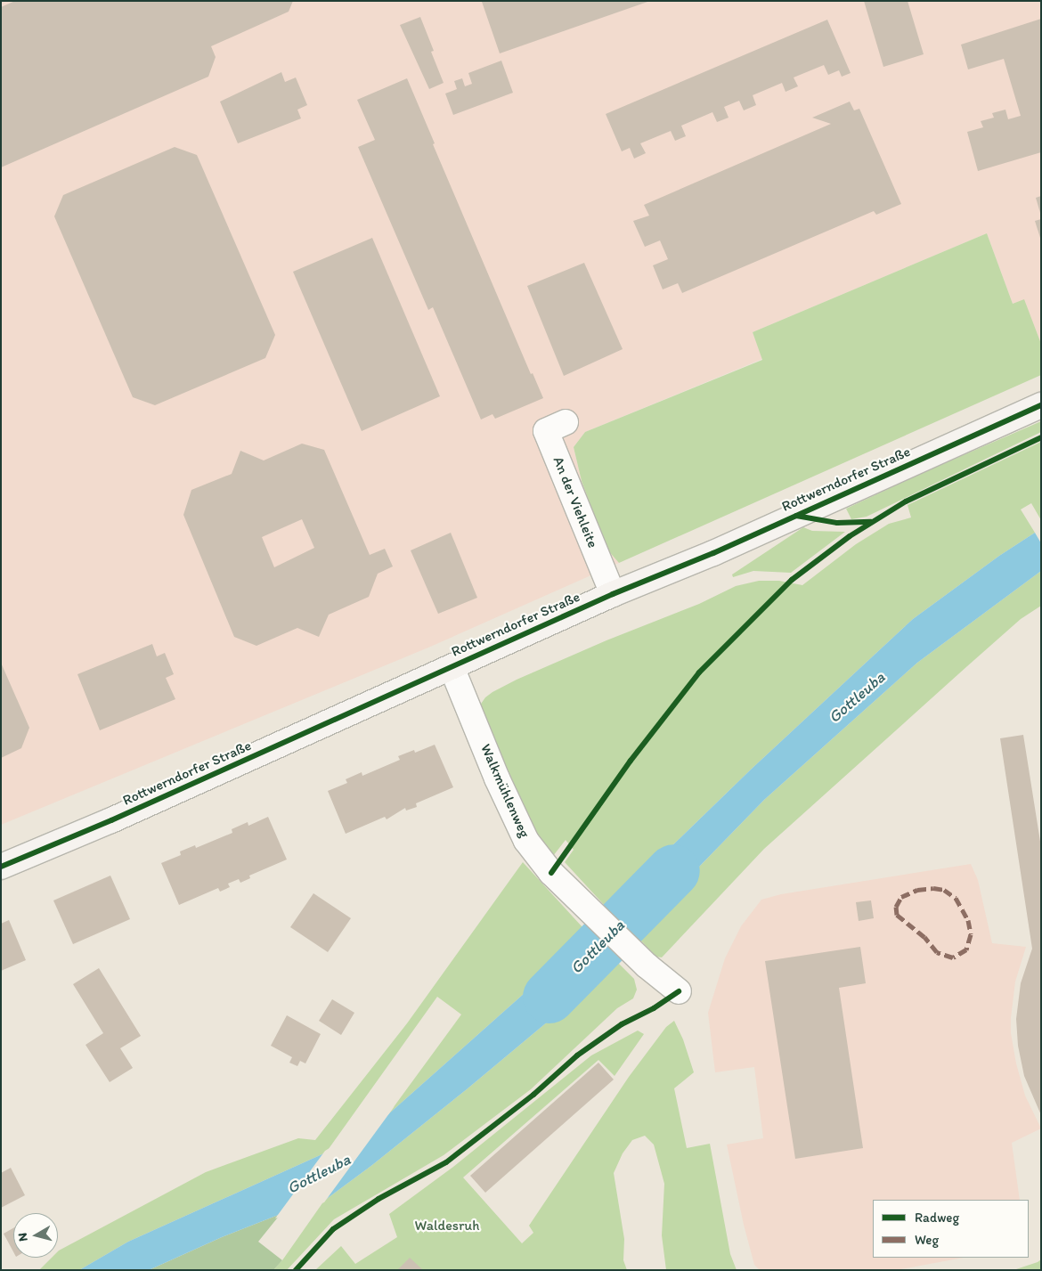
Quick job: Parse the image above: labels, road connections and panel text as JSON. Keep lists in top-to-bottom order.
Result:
{
  "streets": {
    "main road": ["Rottwerndorfer Straße"],
    "street": ["An der Viehleite", "Walkmühlenweg"]
  },
  "crossings": [
    ["Rottwerndorfer Straße", "An der Viehleite"],
    ["Rottwerndorfer Straße", "Walkmühlenweg"]
  ],
  "water": ["Gottleuba"],
  "parks": ["Waldesruh"],
  "legend": ["Radweg", "Weg"],
  "north": "left"
}
